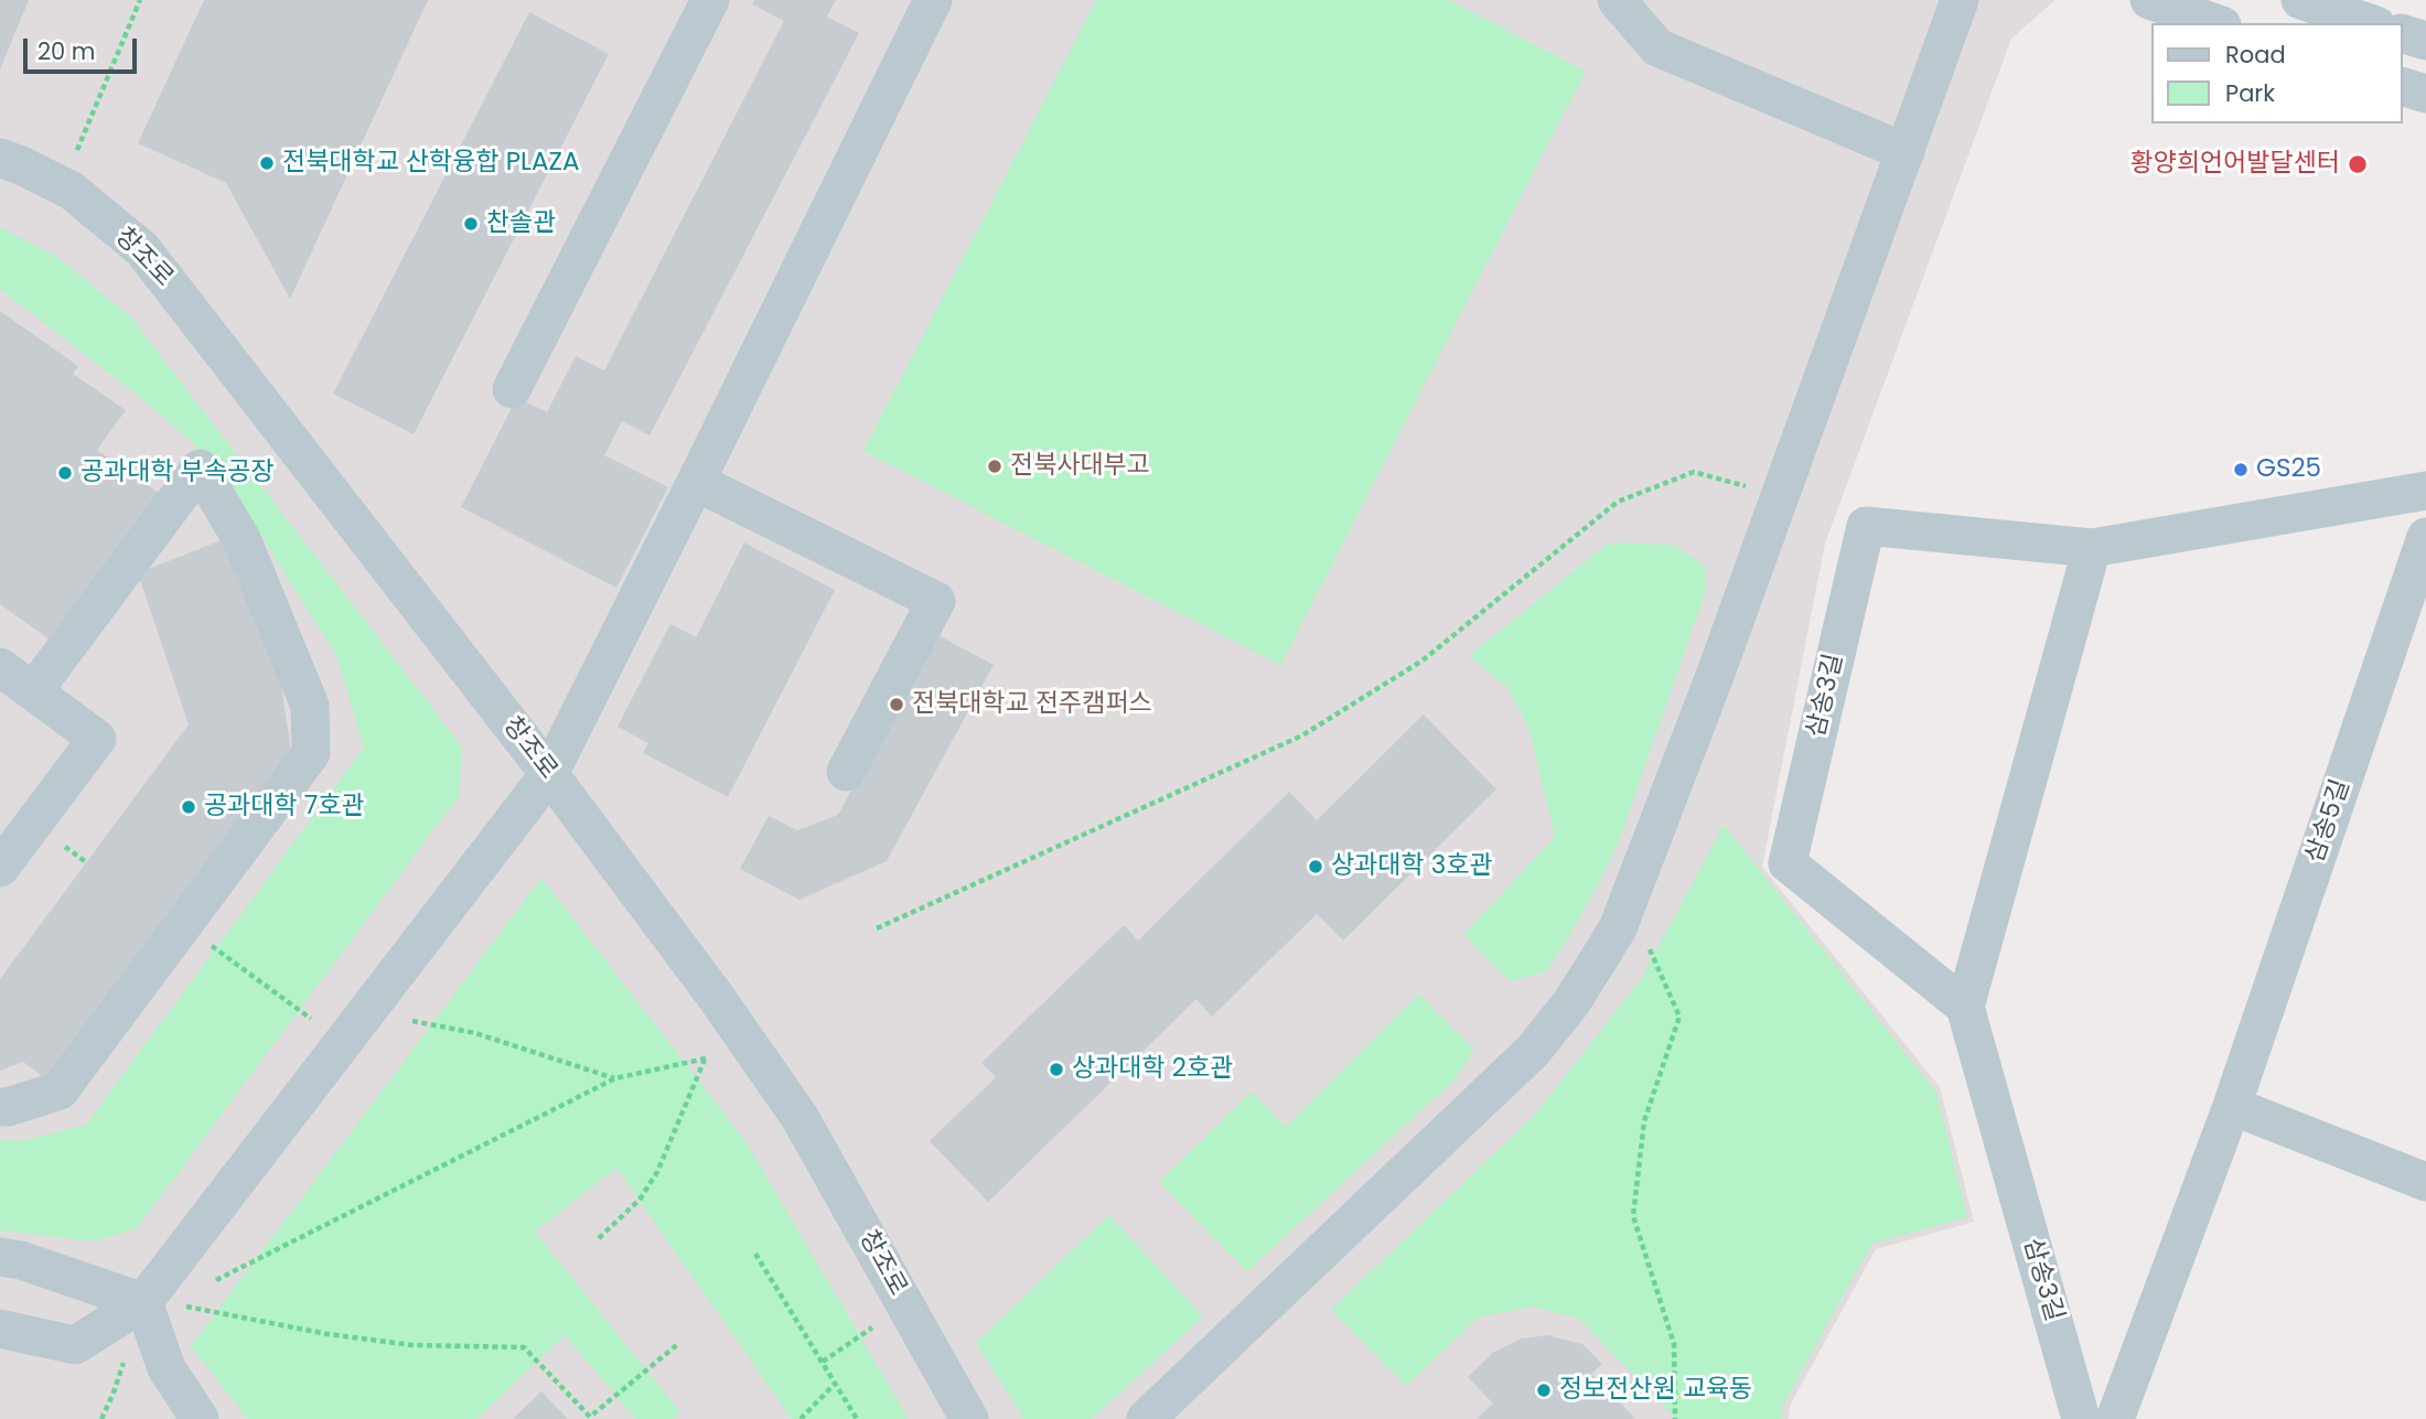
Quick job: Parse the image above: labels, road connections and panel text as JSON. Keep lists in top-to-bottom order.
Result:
{
  "streets": {
    "street": ["창조로", "삼송3길", "삼송5길"]
  },
  "places": [
    "전북대학교 산학융합 PLAZA",
    "황양희언어발달센터",
    "찬솔관",
    "전북사대부고",
    "GS25",
    "공과대학 부속공장",
    "전북대학교 전주캠퍼스",
    "공과대학 7호관",
    "상과대학 3호관",
    "상과대학 2호관",
    "정보전산원 교육동"
  ],
  "legend": ["Road", "Park"],
  "scale_bar": "20 m"
}
